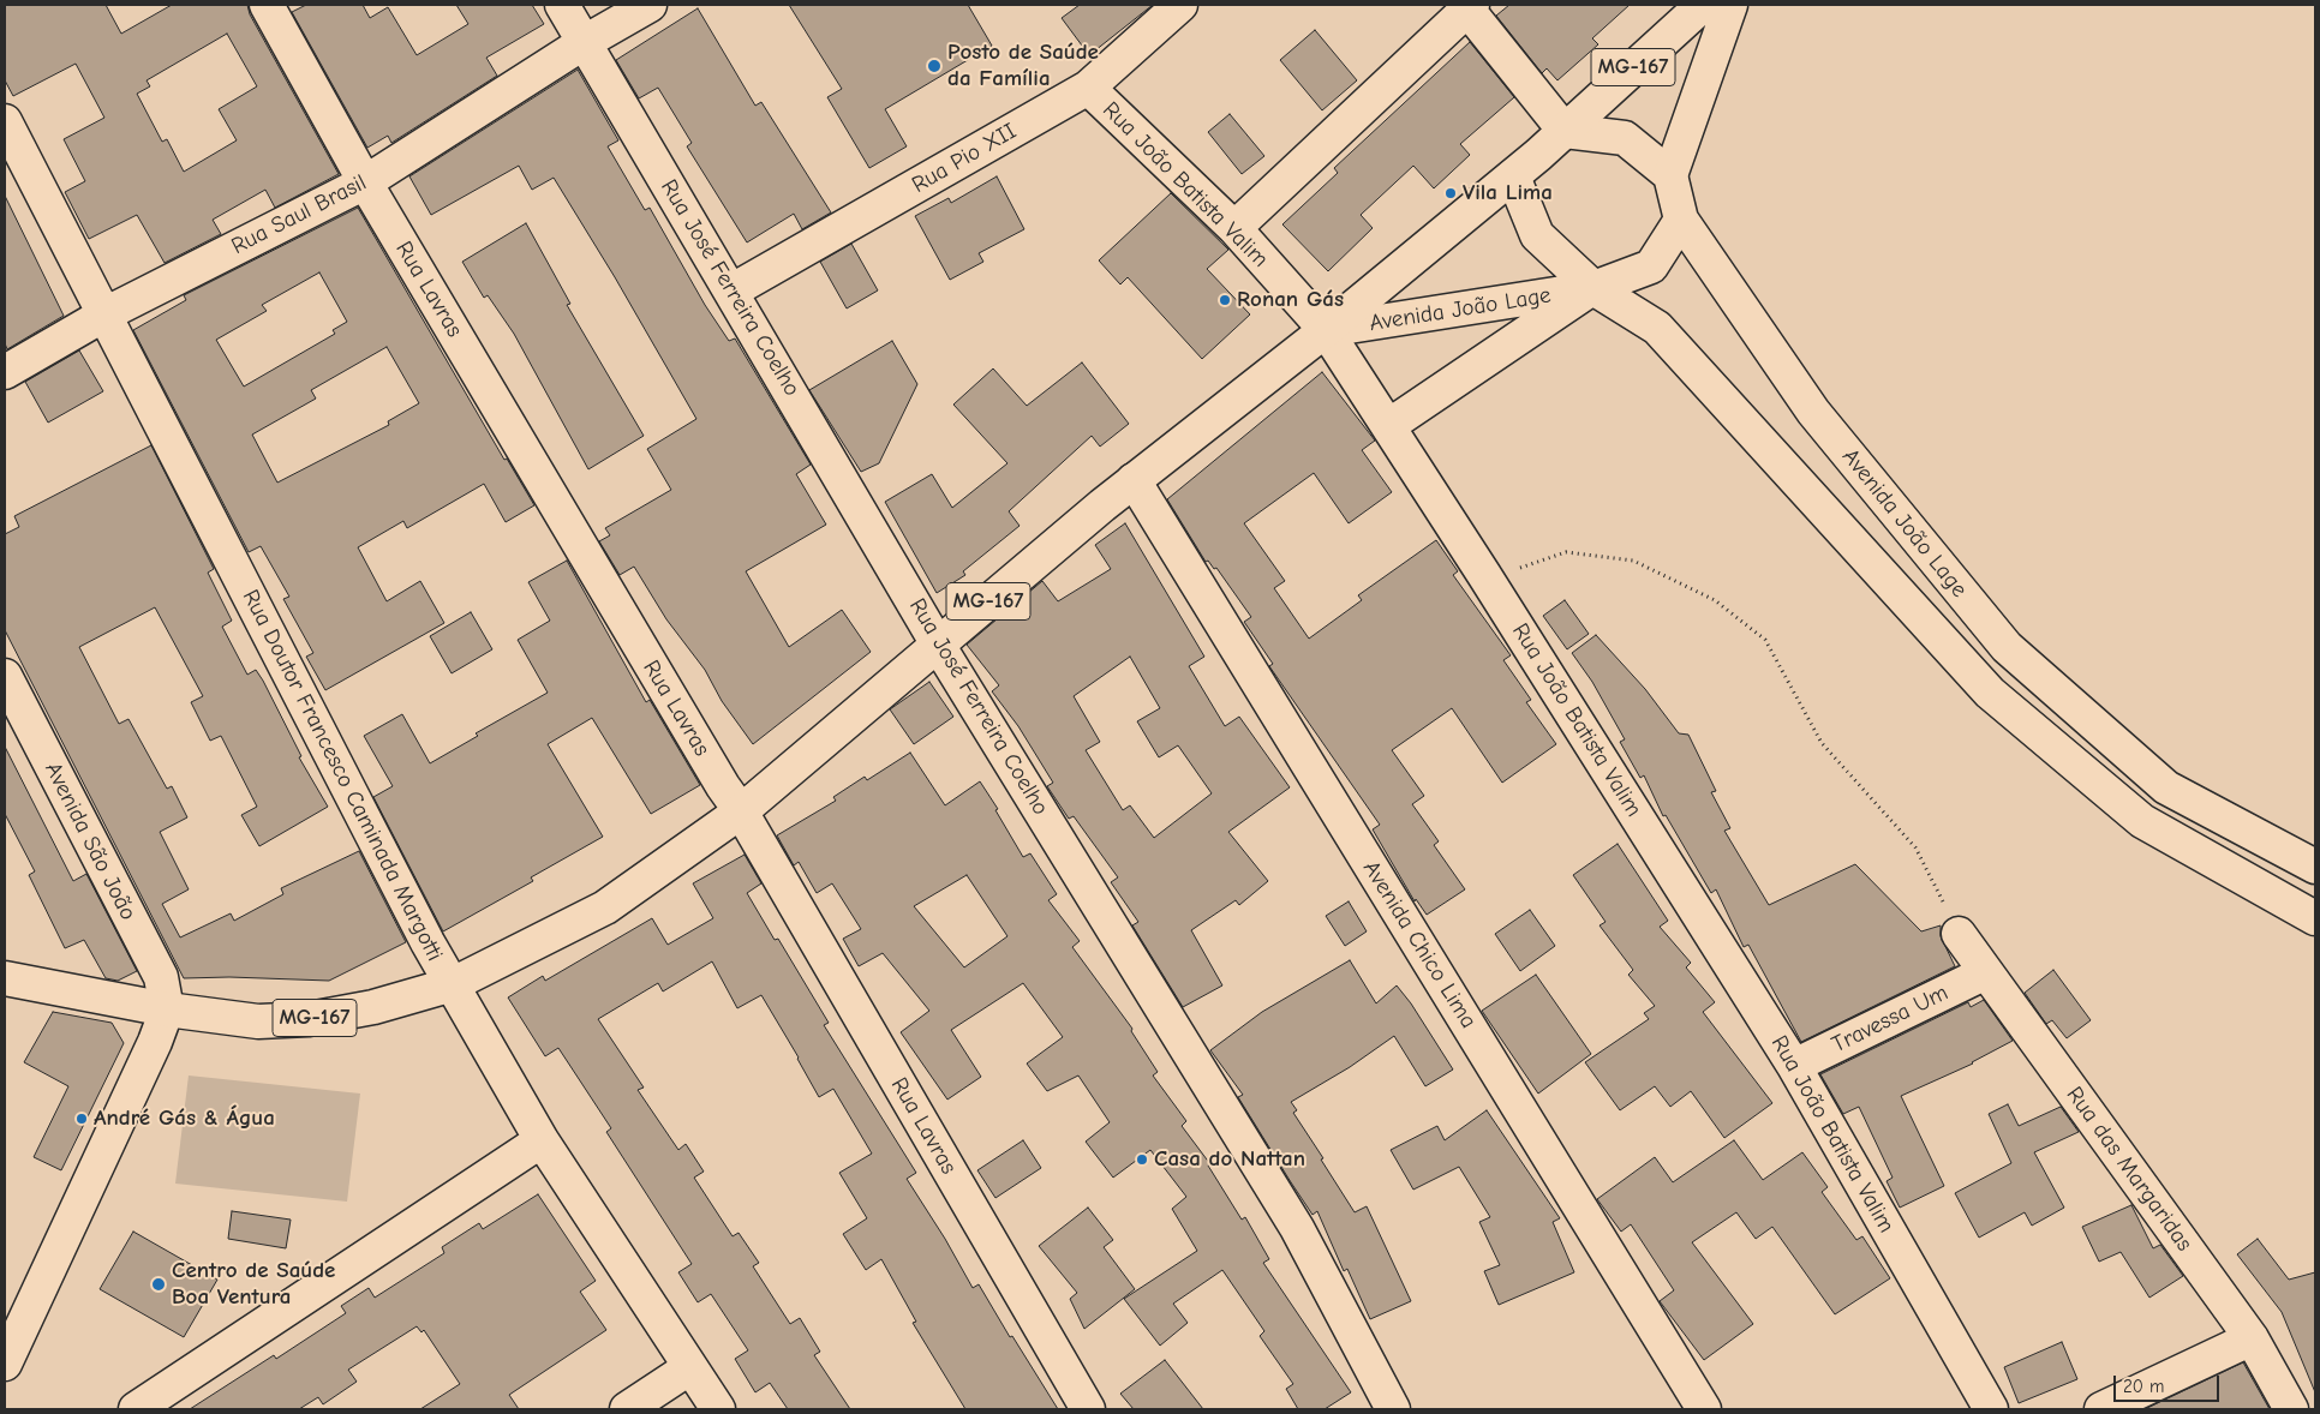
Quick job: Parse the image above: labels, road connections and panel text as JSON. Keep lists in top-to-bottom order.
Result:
{
  "streets": {
    "street": [
      "MG-167",
      "Rua Pio XII",
      "Rua João Batista Valim",
      "Rua Saul Brasil",
      "Rua José Ferreira Coelho",
      "Rua Lavras",
      "Avenida João Lage",
      "Rua Doutor Francesco Caminada Margotti",
      "Avenida São João",
      "Avenida Chico Lima",
      "Travessa Um",
      "Rua das Margaridas"
    ]
  },
  "crossings": [
    ["MG-167", "Rua João Batista Valim"],
    ["MG-167", "Rua José Ferreira Coelho"],
    ["MG-167", "Rua Lavras"],
    ["MG-167", "Avenida João Lage"],
    ["MG-167", "Rua Doutor Francesco Caminada Margotti"],
    ["MG-167", "Avenida São João"],
    ["MG-167", "Avenida Chico Lima"],
    ["Rua Pio XII", "Rua João Batista Valim"],
    ["Rua Pio XII", "Rua José Ferreira Coelho"],
    ["Rua João Batista Valim", "Avenida João Lage"],
    ["Rua João Batista Valim", "Travessa Um"],
    ["Rua Saul Brasil", "Rua José Ferreira Coelho"],
    ["Rua Saul Brasil", "Rua Lavras"],
    ["Rua Saul Brasil", "Rua Doutor Francesco Caminada Margotti"],
    ["Travessa Um", "Rua das Margaridas"]
  ],
  "places": [
    "Posto de Saúde da Família",
    "Vila Lima",
    "Ronan Gás",
    "André Gás & Água",
    "Casa do Nattan",
    "Centro de Saúde Boa Ventura"
  ],
  "scale_bar": "20 m"
}
